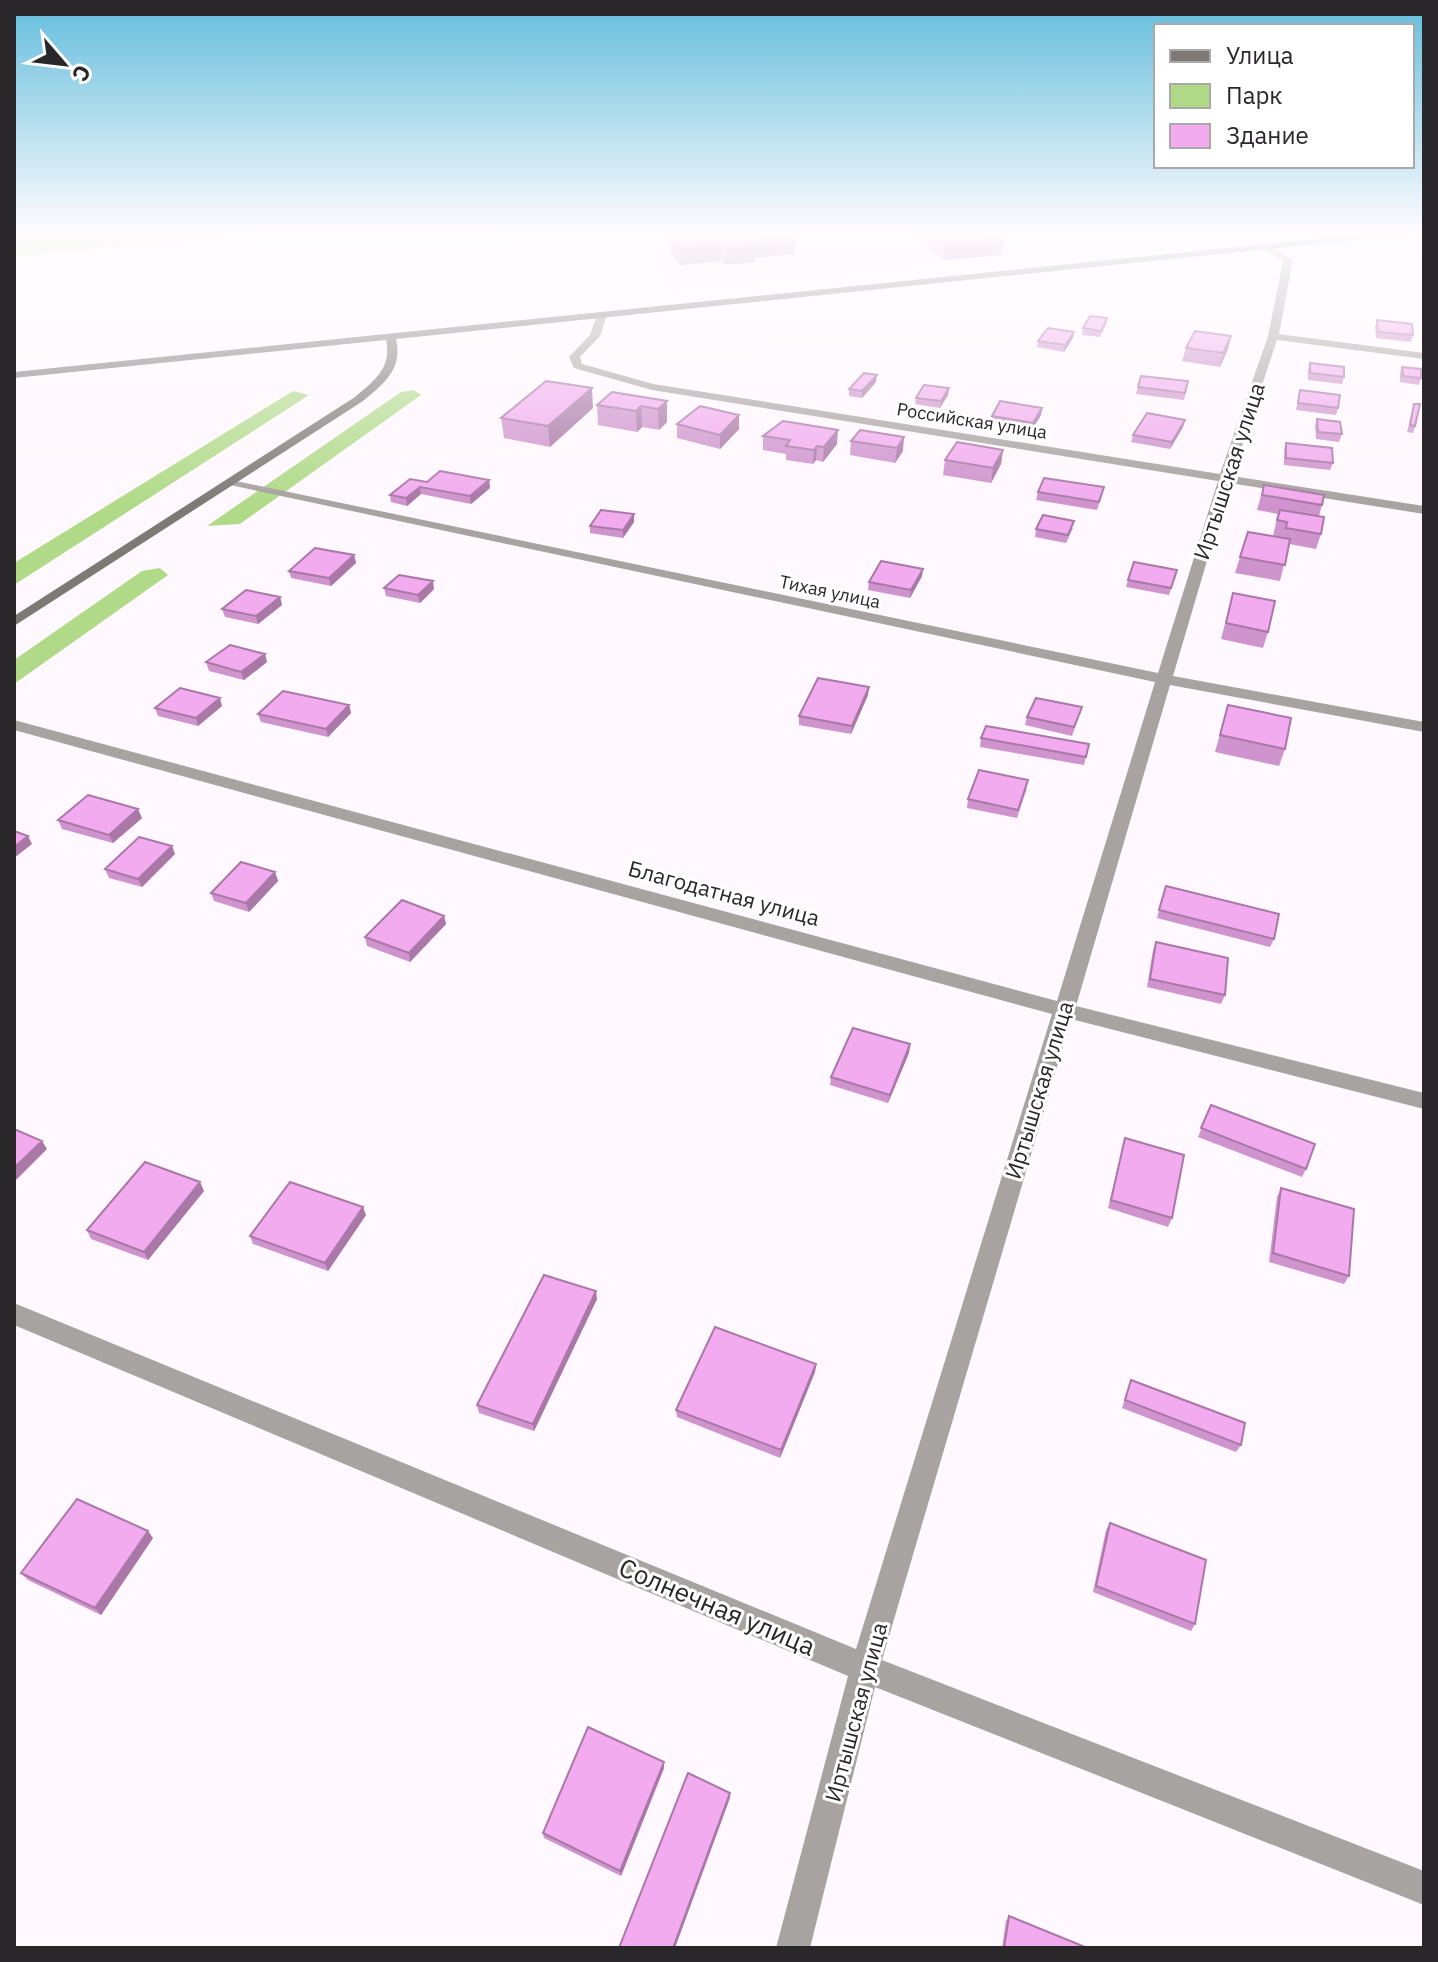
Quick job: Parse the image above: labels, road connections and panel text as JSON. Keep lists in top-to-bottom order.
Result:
{
  "streets": {
    "street": [
      "Российская улица",
      "Иртышская улица",
      "Тихая улица",
      "Благодатная улица",
      "Солнечная улица"
    ]
  },
  "crossings": [
    ["Российская улица", "Иртышская улица"],
    ["Иртышская улица", "Тихая улица"],
    ["Иртышская улица", "Благодатная улица"],
    ["Иртышская улица", "Солнечная улица"]
  ],
  "legend": ["Улица", "Парк", "Здание"],
  "north": "bottom right"
}
